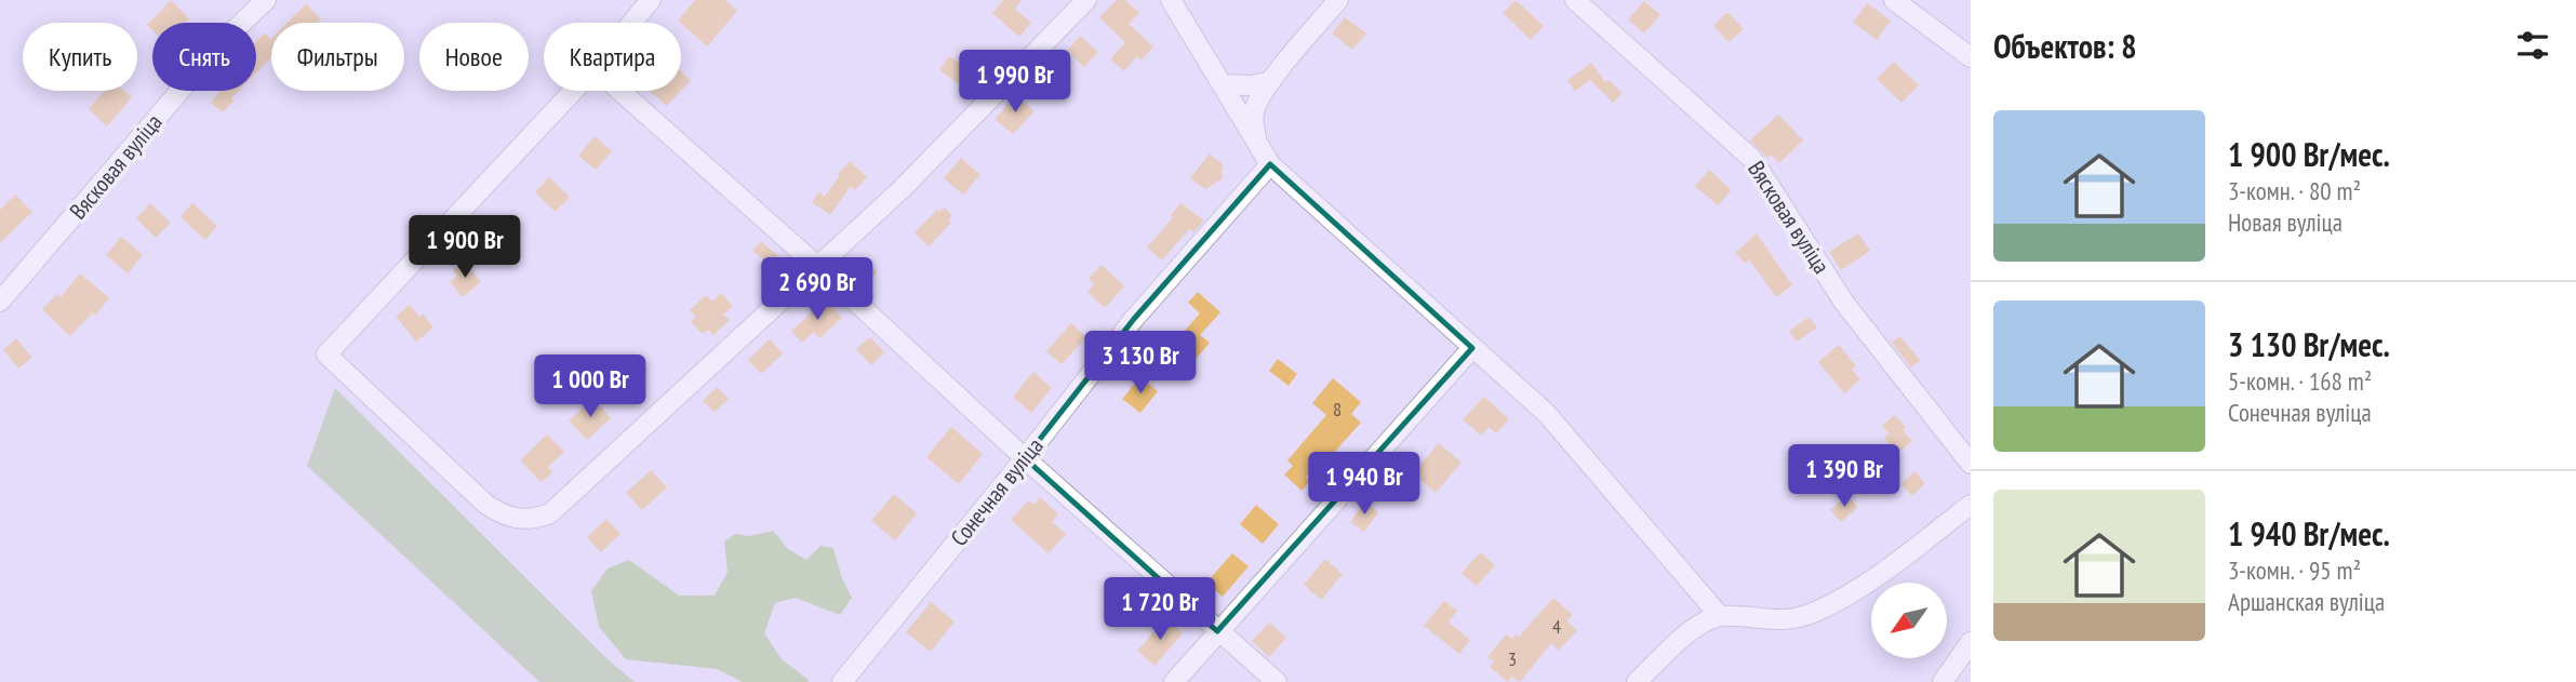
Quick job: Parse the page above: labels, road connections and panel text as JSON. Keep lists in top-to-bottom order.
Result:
{
  "streets": {
    "street": ["Вясковая вуліца", "Сонечная вуліца"]
  },
  "house_numbers": ["8", "4", "3"],
  "north": "bottom left",
  "page": {
    "heading": "Объектов: 8",
    "chip": [
      "Купить",
      "Снять",
      "Фильтры",
      "Новое",
      "Квартира"
    ],
    "price": [
      "1 990 Br",
      "1 900 Br",
      "2 690 Br",
      "3 130 Br",
      "1 000 Br",
      "1 390 Br",
      "1 940 Br",
      "1 720 Br"
    ],
    "list": [
      {
        "name": "1 900 Br/мес.",
        "note": "3-комн. · 80 m² · Новая вуліца"
      },
      {
        "name": "3 130 Br/мес.",
        "note": "5-комн. · 168 m² · Сонечная вуліца"
      },
      {
        "name": "1 940 Br/мес.",
        "note": "3-комн. · 95 m² · Аршанская вуліца"
      }
    ]
  }
}
